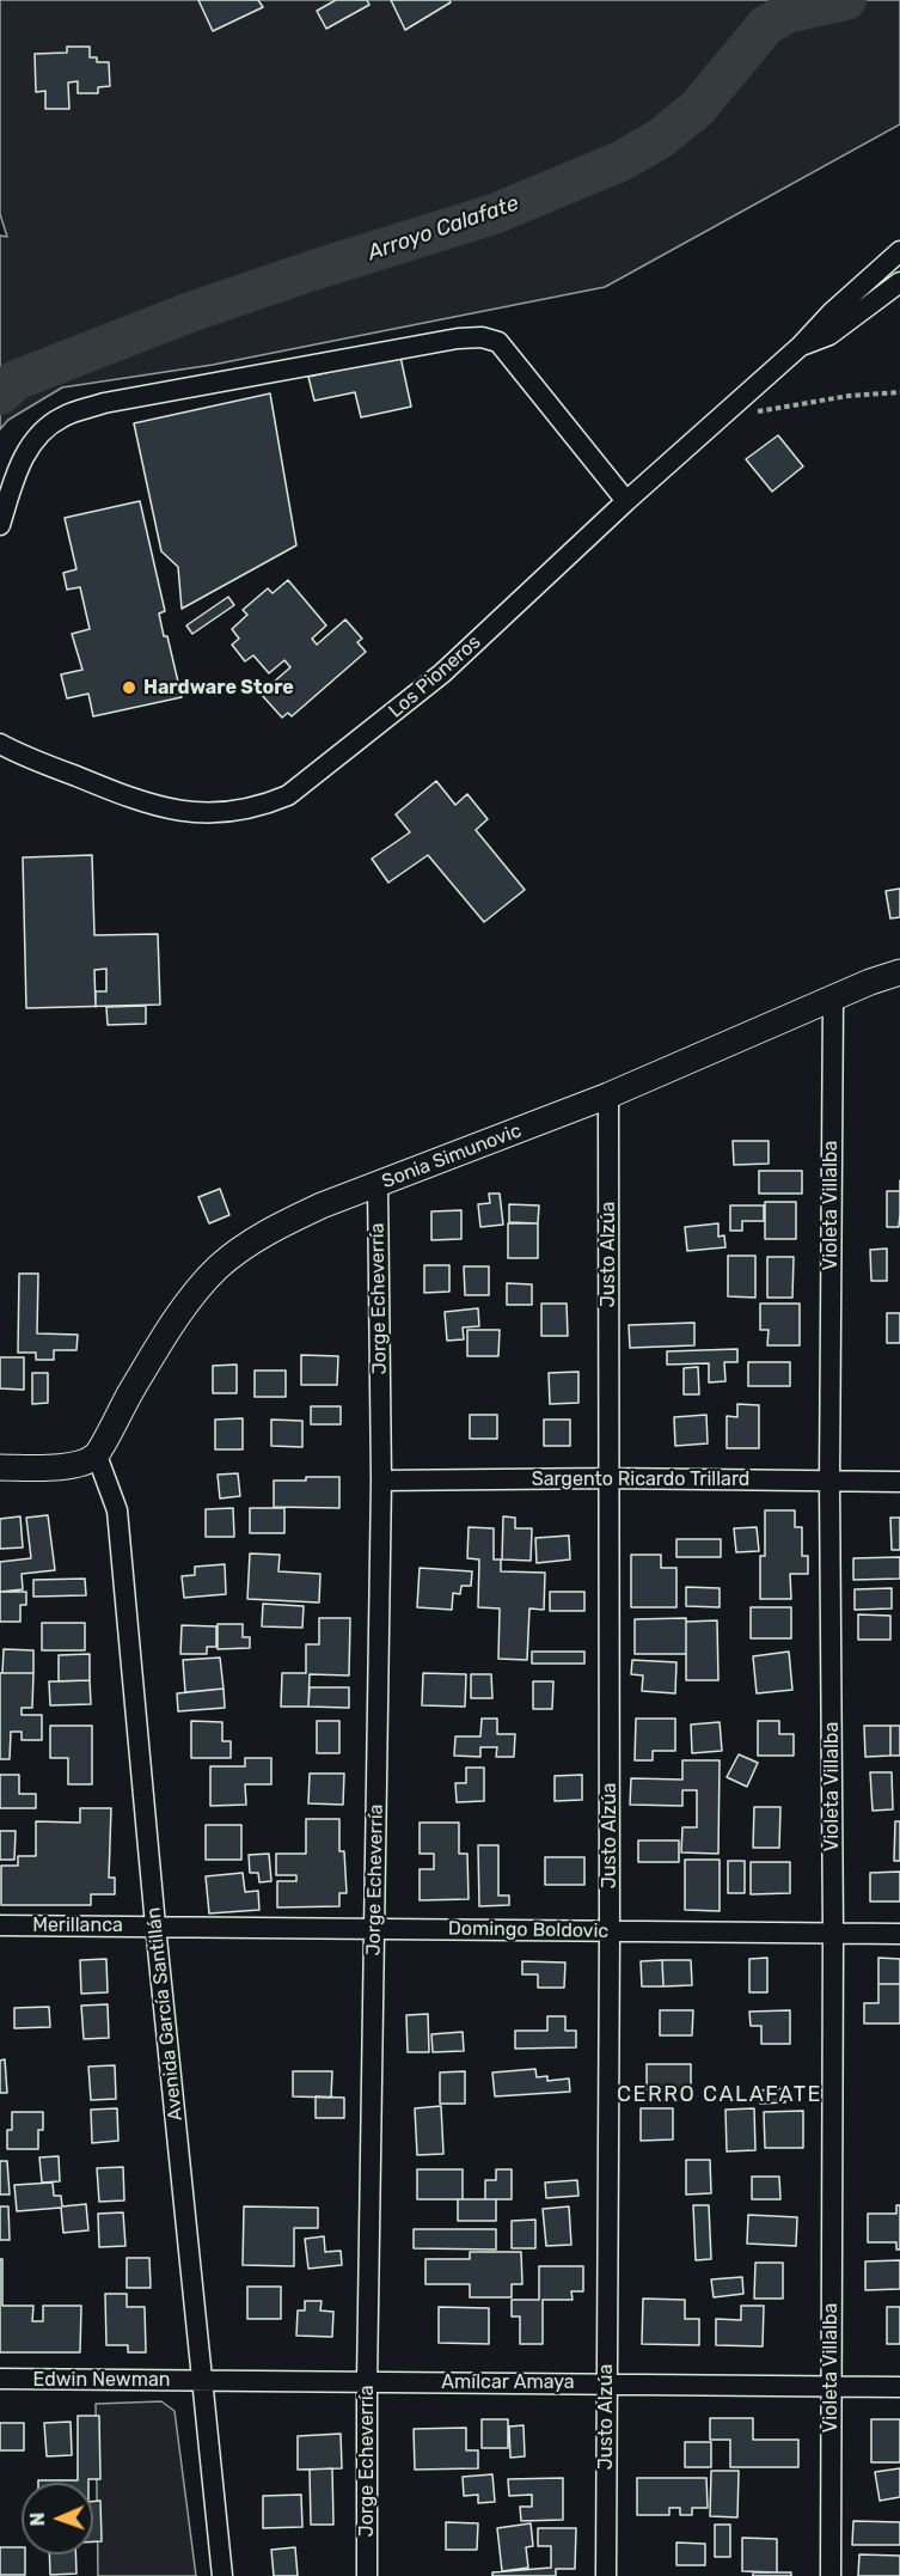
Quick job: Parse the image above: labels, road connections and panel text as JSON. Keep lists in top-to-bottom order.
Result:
{
  "streets": {
    "street": [
      "Los Pioneros",
      "Sonia Simunovic",
      "Violeta Villalba",
      "Justo Alzúa",
      "Jorge Echeverría",
      "Sargento Ricardo Trillard",
      "Merillanca",
      "Domingo Boldovic",
      "Avenida García Santillán",
      "Edwin Newman",
      "Amílcar Amaya"
    ]
  },
  "crossings": [
    ["Sonia Simunovic", "Violeta Villalba"],
    ["Sonia Simunovic", "Justo Alzúa"],
    ["Sonia Simunovic", "Jorge Echeverría"],
    ["Sonia Simunovic", "Avenida García Santillán"],
    ["Violeta Villalba", "Sargento Ricardo Trillard"],
    ["Violeta Villalba", "Domingo Boldovic"],
    ["Violeta Villalba", "Amílcar Amaya"],
    ["Justo Alzúa", "Sargento Ricardo Trillard"],
    ["Justo Alzúa", "Domingo Boldovic"],
    ["Justo Alzúa", "Amílcar Amaya"],
    ["Jorge Echeverría", "Sargento Ricardo Trillard"],
    ["Jorge Echeverría", "Domingo Boldovic"],
    ["Jorge Echeverría", "Amílcar Amaya"],
    ["Merillanca", "Domingo Boldovic"],
    ["Merillanca", "Avenida García Santillán"],
    ["Domingo Boldovic", "Avenida García Santillán"],
    ["Avenida García Santillán", "Edwin Newman"],
    ["Avenida García Santillán", "Amílcar Amaya"],
    ["Edwin Newman", "Amílcar Amaya"]
  ],
  "districts": ["CERRO CALAFATE"],
  "water": ["Arroyo Calafate"],
  "places": ["Hardware Store"],
  "north": "left"
}
